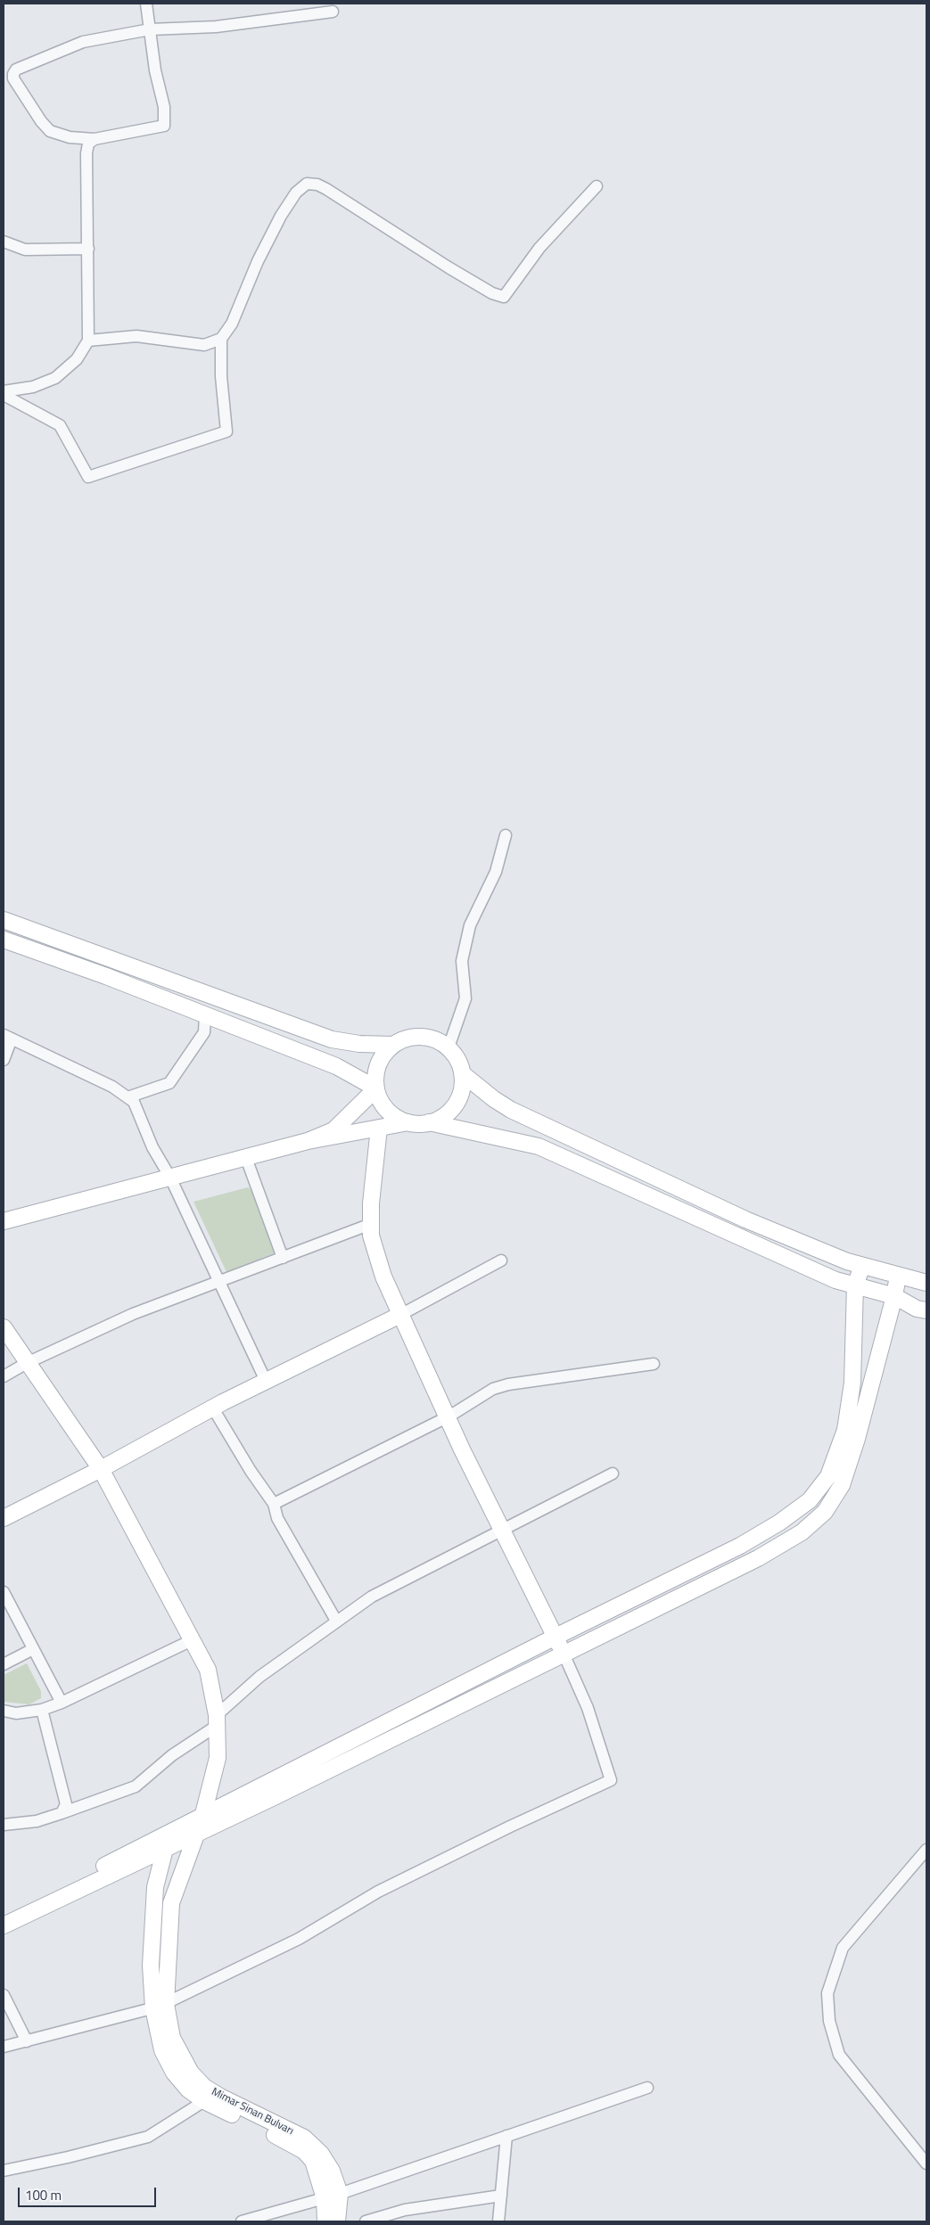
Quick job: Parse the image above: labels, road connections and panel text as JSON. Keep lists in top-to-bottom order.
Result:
{
  "streets": {
    "main road": ["Mimar Sinan Bulvarı"]
  },
  "scale_bar": "100 m"
}
